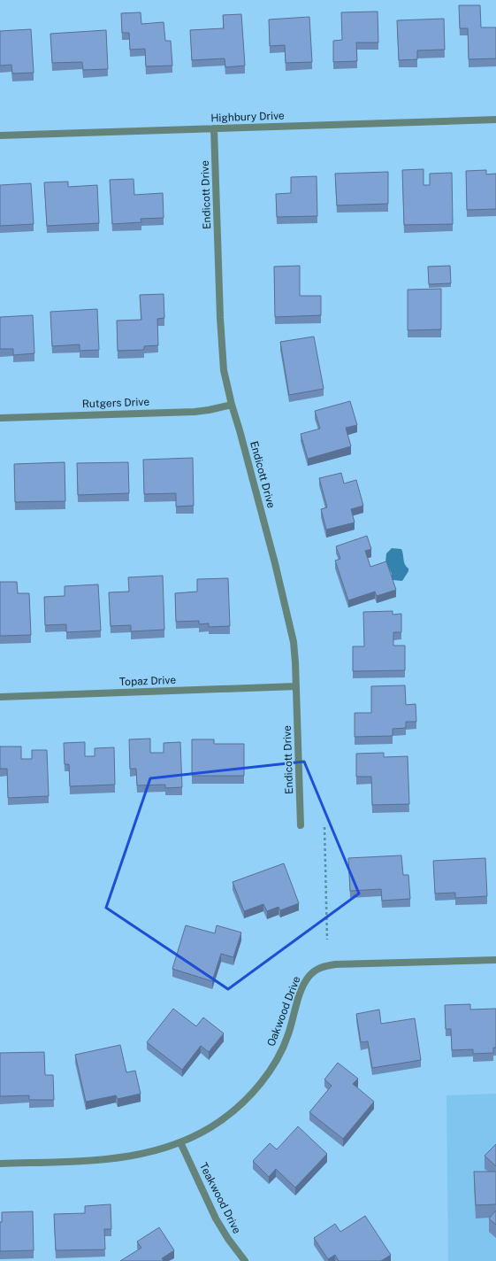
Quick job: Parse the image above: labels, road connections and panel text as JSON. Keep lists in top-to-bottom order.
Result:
{
  "streets": {
    "street": [
      "Highbury Drive",
      "Endicott Drive",
      "Rutgers Drive",
      "Topaz Drive",
      "Oakwood Drive",
      "Teakwood Drive"
    ]
  },
  "crossings": [
    ["Highbury Drive", "Endicott Drive"],
    ["Endicott Drive", "Rutgers Drive"],
    ["Endicott Drive", "Topaz Drive"],
    ["Oakwood Drive", "Teakwood Drive"]
  ]
}
